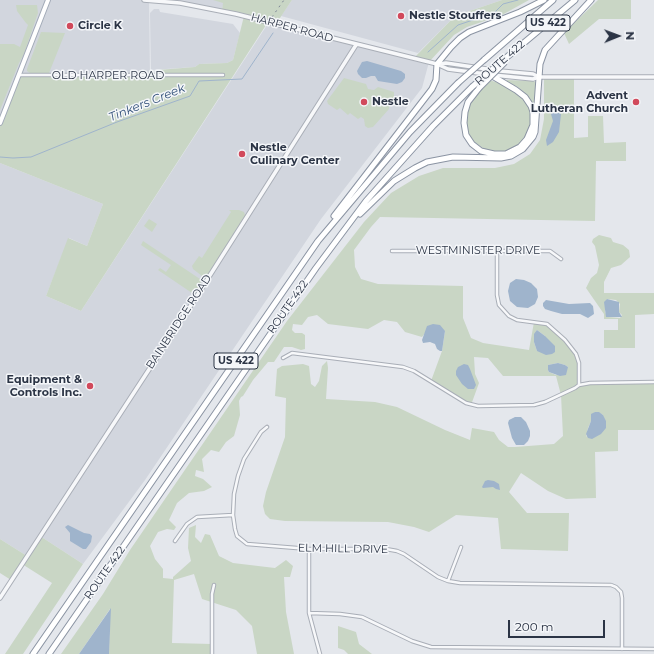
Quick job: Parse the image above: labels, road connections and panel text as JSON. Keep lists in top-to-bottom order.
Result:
{
  "streets": {
    "highway": ["US 422", "ROUTE 422"],
    "street": [
      "HARPER ROAD",
      "OLD HARPER ROAD",
      "WESTMINISTER DRIVE",
      "BAINBRIDGE ROAD",
      "ELM HILL DRIVE"
    ]
  },
  "crossings": [
    ["HARPER ROAD", "BAINBRIDGE ROAD"]
  ],
  "water": ["Tinkers Creek"],
  "places": [
    "Nestle Stouffers",
    "Circle K",
    "Nestle",
    "Advent Lutheran Church",
    "Nestle Culinary Center",
    "Equipment & Controls Inc."
  ],
  "scale_bar": "200 m",
  "north": "right"
}
